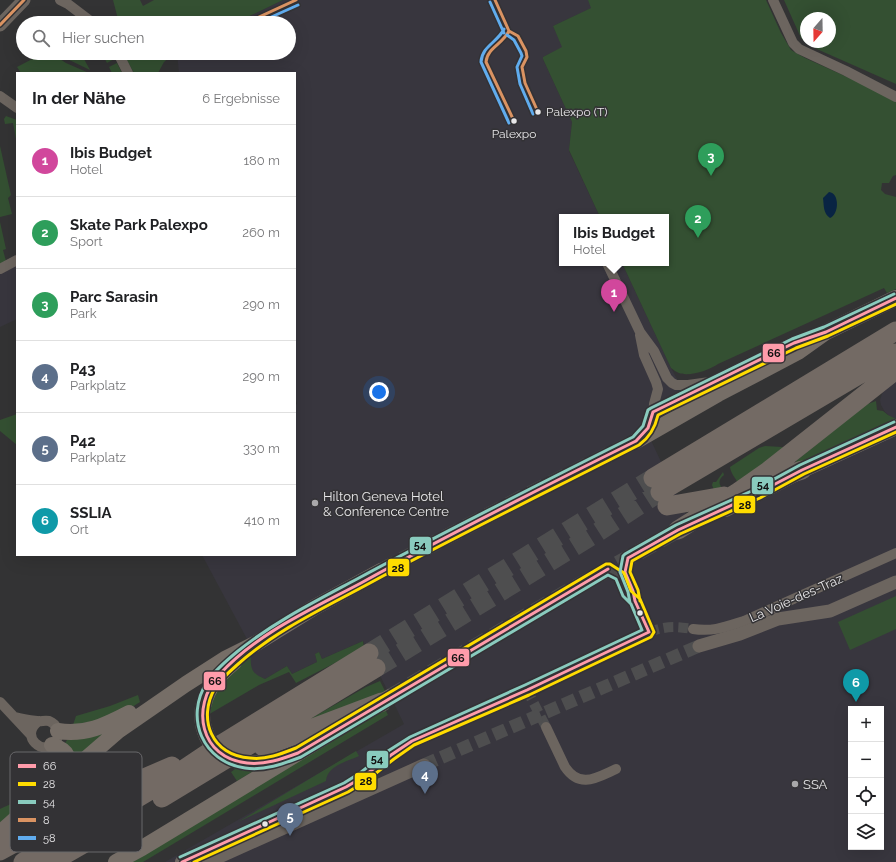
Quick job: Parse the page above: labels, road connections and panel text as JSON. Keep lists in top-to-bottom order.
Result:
{
  "streets": {
    "street": ["La Voie-des-Traz"]
  },
  "places": [
    "Palexpo (T)",
    "Palexpo",
    "Hilton Geneva Hotel & Conference Centre",
    "SSA"
  ],
  "lines": [
    "transit line 8",
    "transit line 58",
    "transit line 54",
    "transit line 66",
    "transit line 28"
  ],
  "legend": [
    "66",
    "28",
    "54",
    "8",
    "58"
  ],
  "north": "bottom",
  "page": {
    "search": "Hier suchen",
    "heading": ["In der Nähe", "6 Ergebnisse"],
    "list": [
      {
        "mark": "1",
        "name": "Ibis Budget",
        "note": "Hotel",
        "value": "180 m"
      },
      {
        "mark": "2",
        "name": "Skate Park Palexpo",
        "note": "Sport",
        "value": "260 m"
      },
      {
        "mark": "3",
        "name": "Parc Sarasin",
        "note": "Park",
        "value": "290 m"
      },
      {
        "mark": "4",
        "name": "P43",
        "note": "Parkplatz",
        "value": "290 m"
      },
      {
        "mark": "5",
        "name": "P42",
        "note": "Parkplatz",
        "value": "330 m"
      },
      {
        "mark": "6",
        "name": "SSLIA",
        "note": "Ort",
        "value": "410 m"
      }
    ],
    "pins": [
      "3",
      "2",
      "1",
      "6",
      "4",
      "5"
    ],
    "popup": ["Ibis Budget", "Hotel"],
    "map_buttons": ["+", "−"]
  }
}
